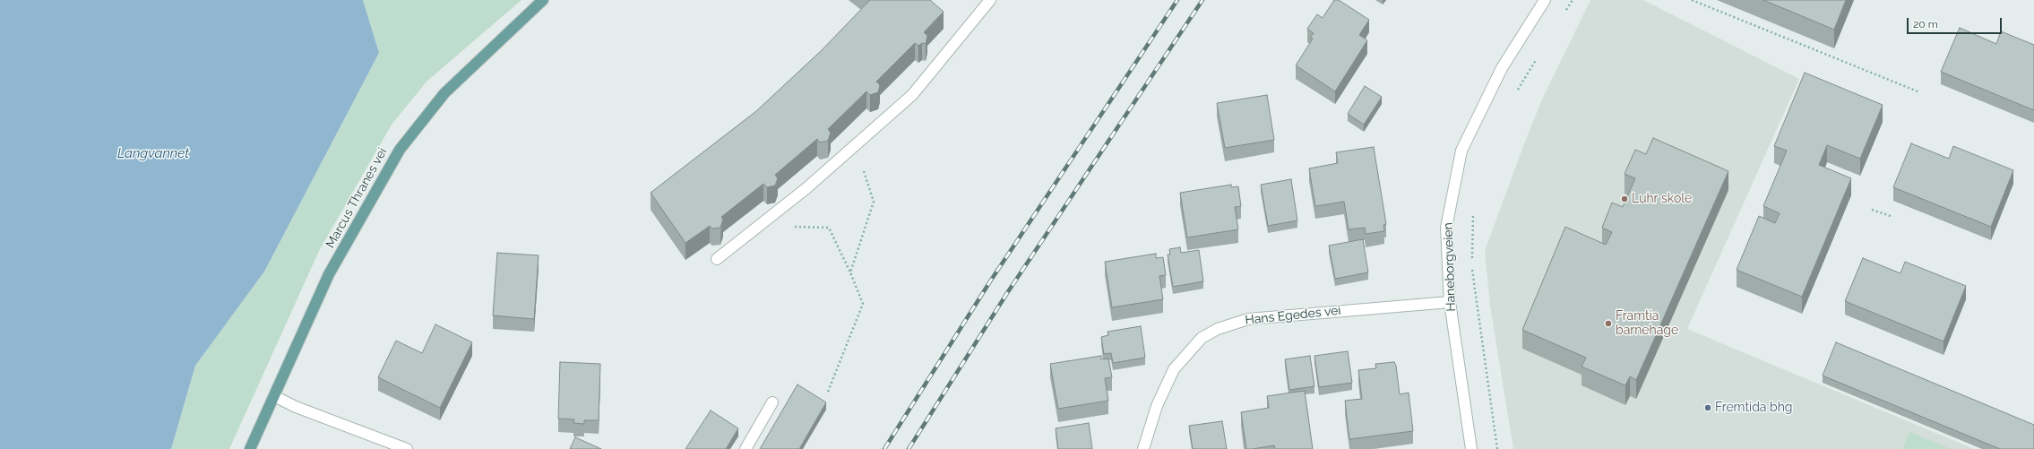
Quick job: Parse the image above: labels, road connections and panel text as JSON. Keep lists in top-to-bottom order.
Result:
{
  "streets": {
    "main road": ["Marcus Thranes vei"],
    "street": ["Haneborgveien", "Hans Egedes vei"]
  },
  "crossings": [
    ["Haneborgveien", "Hans Egedes vei"]
  ],
  "water": ["Langvannet"],
  "places": ["Luhr skole", "Framtia barnehage", "Fremtida bhg"],
  "scale_bar": "20 m"
}
